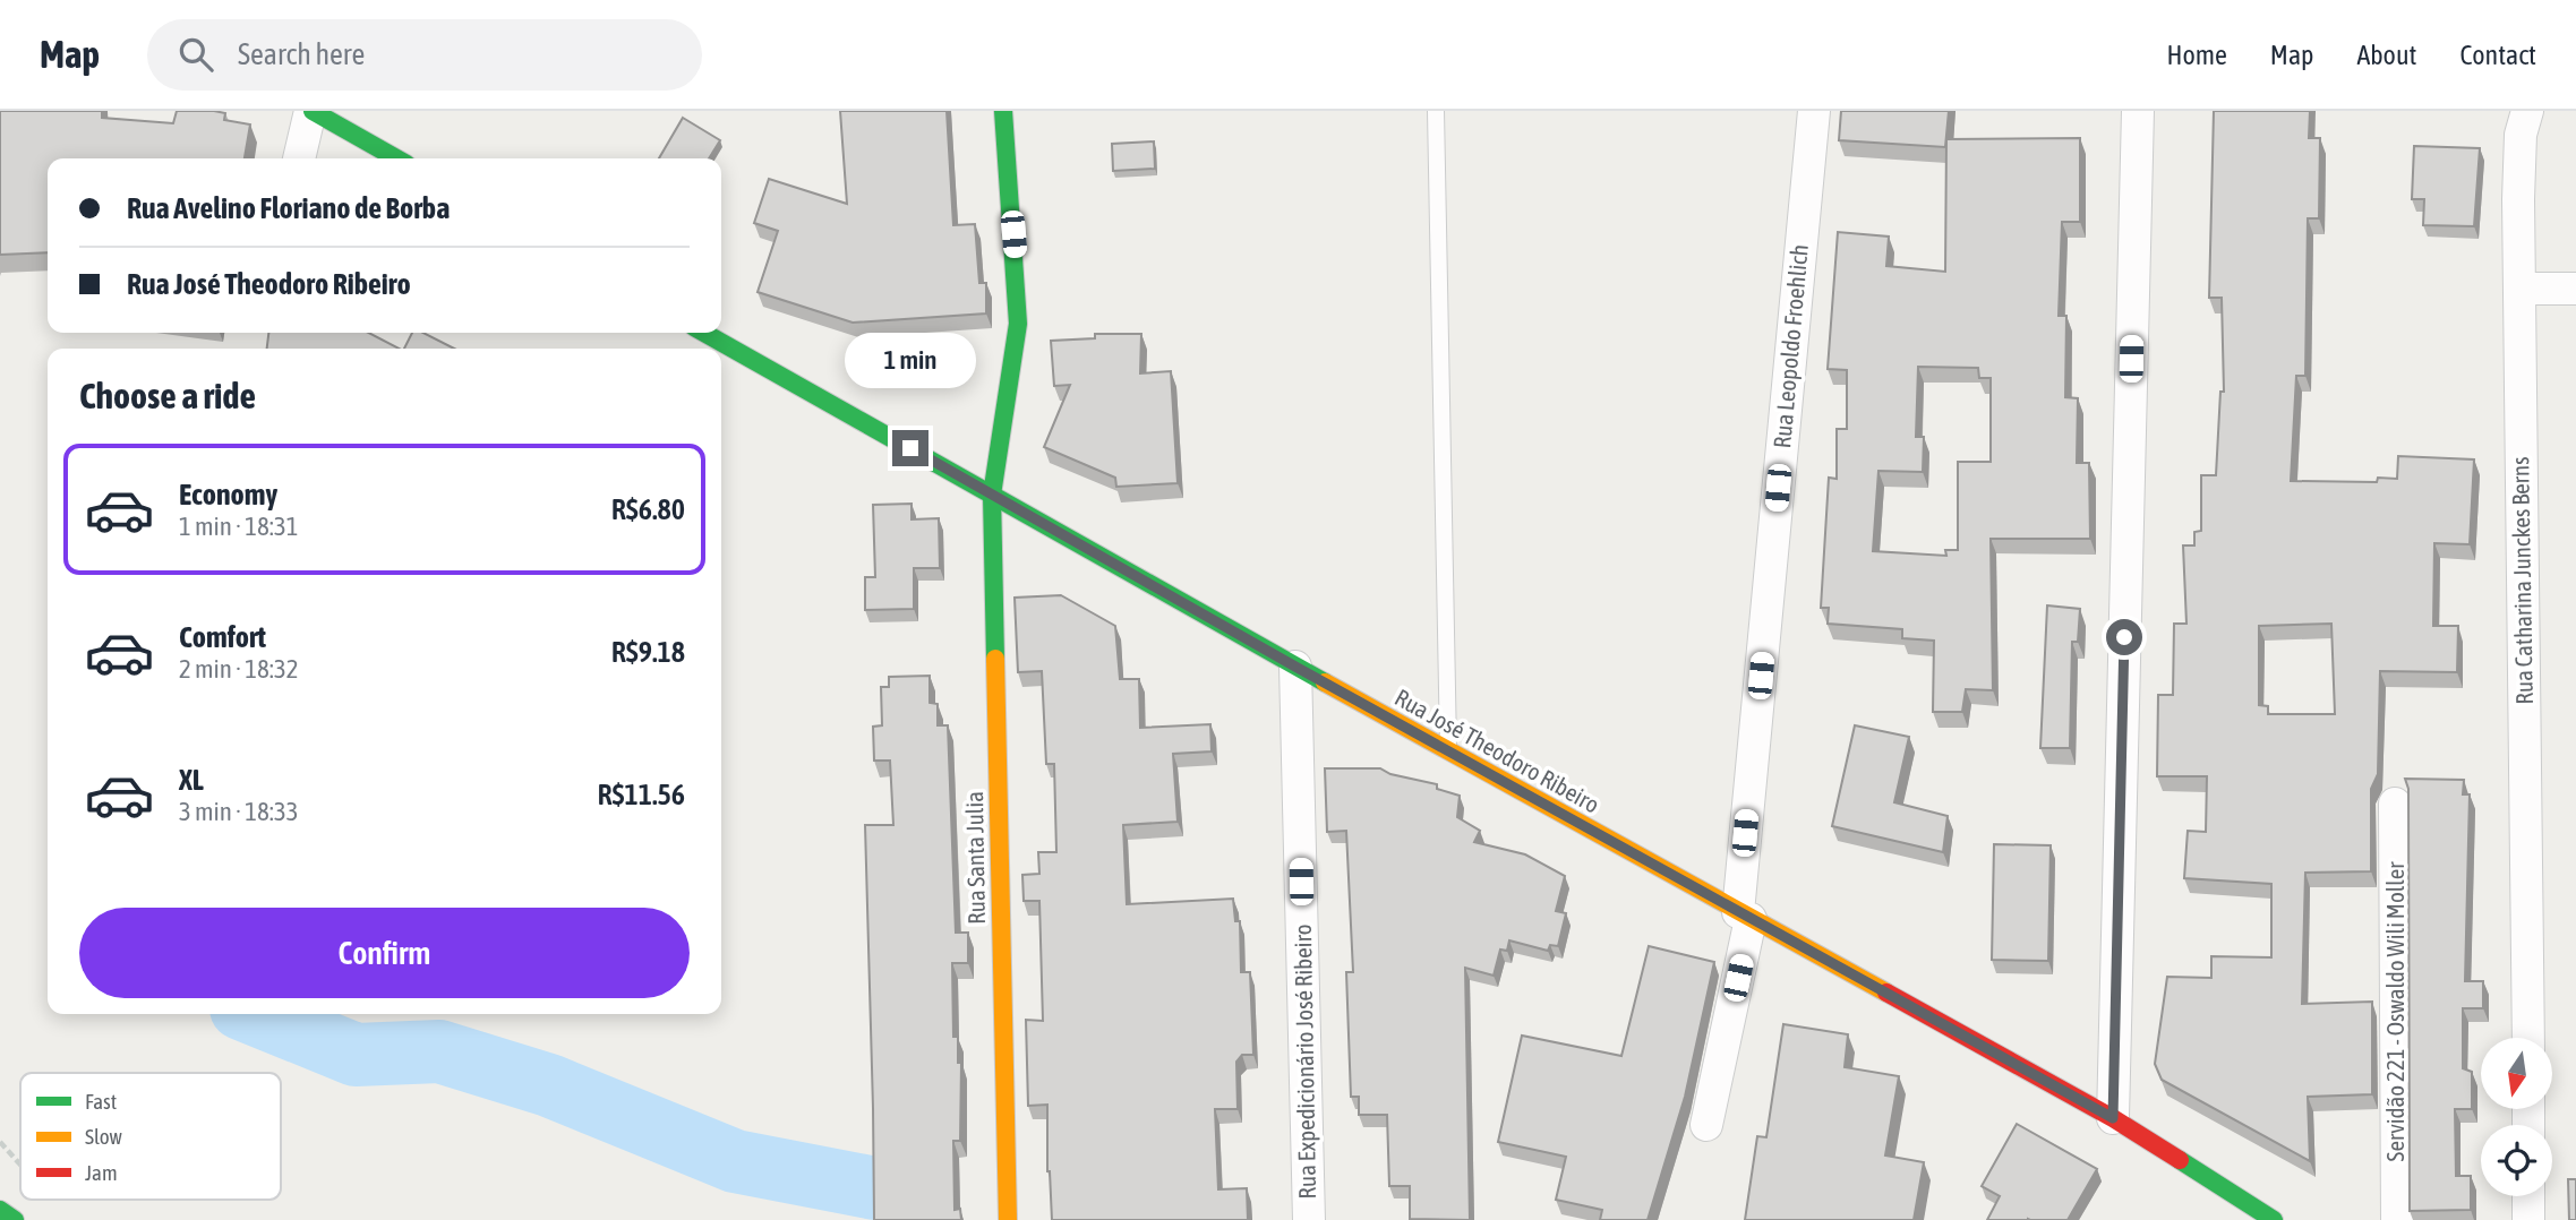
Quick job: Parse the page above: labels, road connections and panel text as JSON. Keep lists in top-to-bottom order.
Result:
{
  "streets": {
    "main road": ["Rua José Theodoro Ribeiro", "Rua Santa Julia"],
    "street": [
      "Rua Leopoldo Froehlich",
      "Rua Catharina Junckes Berns",
      "Servidão 221 - Oswaldo Wili Moller",
      "Rua Expedicionário José Ribeiro"
    ]
  },
  "crossings": [
    ["Rua Leopoldo Froehlich", "Rua José Theodoro Ribeiro"],
    ["Rua José Theodoro Ribeiro", "Rua Santa Julia"],
    ["Rua José Theodoro Ribeiro", "Rua Expedicionário José Ribeiro"]
  ],
  "legend": ["Fast", "Slow", "Jam"],
  "north": "bottom",
  "page": {
    "header": "Map",
    "search": "Search here",
    "nav": [
      "Home",
      "Map",
      "About",
      "Contact"
    ],
    "banner": ["Rua Avelino Floriano de Borba", "Rua José Theodoro Ribeiro"],
    "bubble": "1 min",
    "heading": "Choose a ride",
    "list": [
      {
        "name": "Economy",
        "note": "1 min · 18:31",
        "value": "R$6.80"
      },
      {
        "name": "Comfort",
        "note": "2 min · 18:32",
        "value": "R$9.18"
      },
      {
        "name": "XL",
        "note": "3 min · 18:33",
        "value": "R$11.56"
      }
    ],
    "buttons": "Confirm"
  }
}
